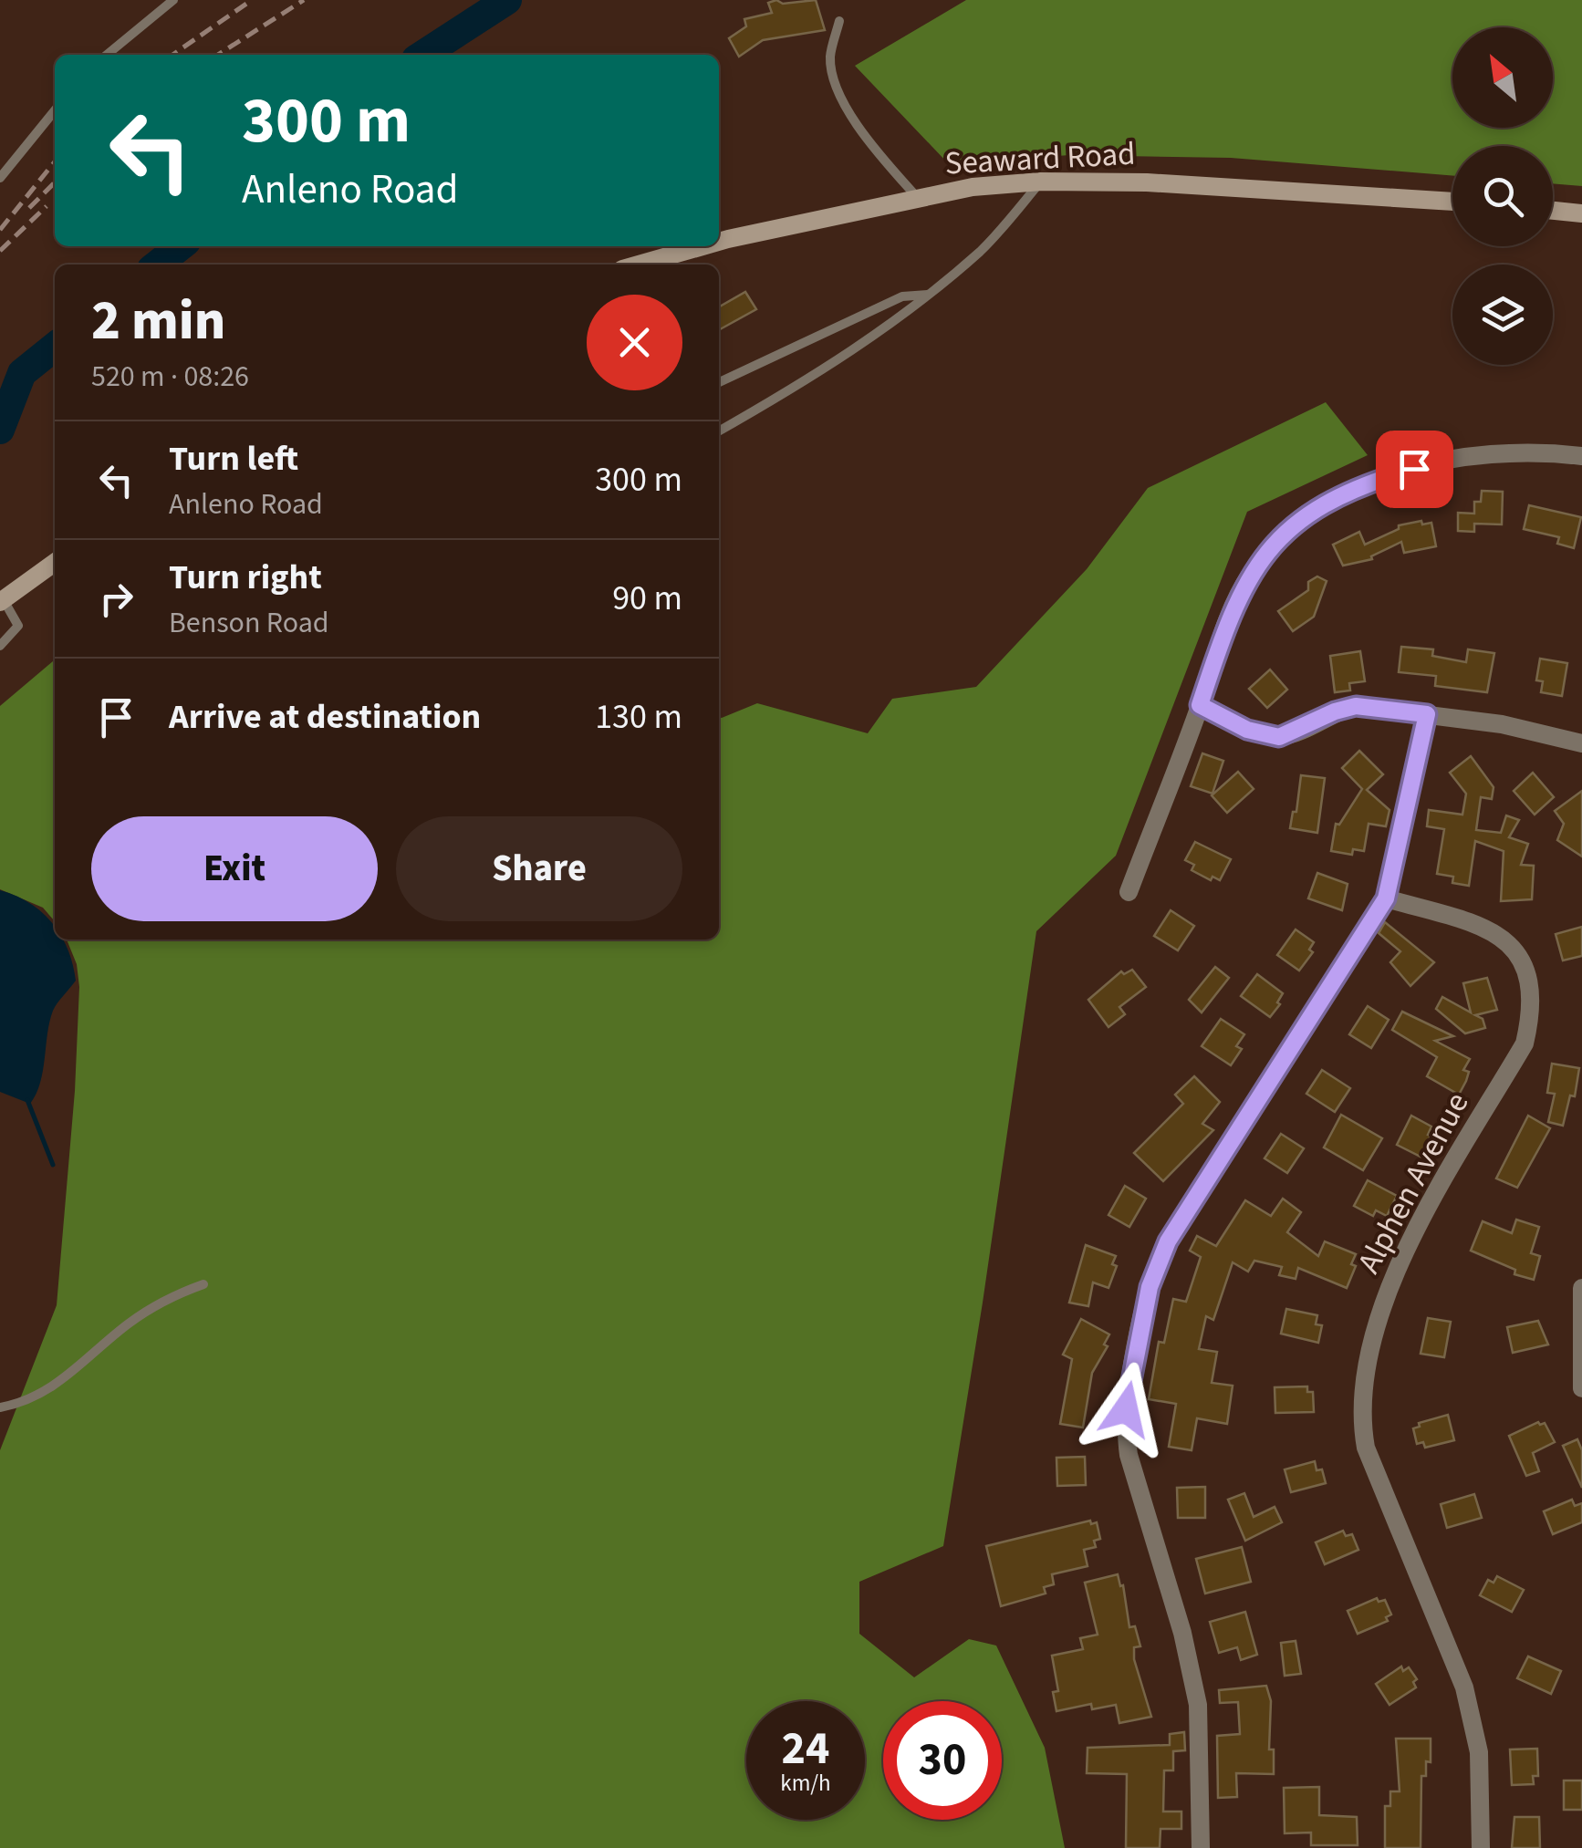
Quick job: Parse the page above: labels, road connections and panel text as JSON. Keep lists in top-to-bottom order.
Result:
{
  "streets": {
    "street": ["Seaward Road", "Alphen Avenue"]
  },
  "north": "top left",
  "page": {
    "turn": ["300 m", "Anleno Road"],
    "heading": ["2 min", "520 m · 08:26"],
    "list": [
      {
        "name": "Turn left",
        "note": "Anleno Road",
        "value": "300 m"
      },
      {
        "name": "Turn right",
        "note": "Benson Road",
        "value": "90 m"
      },
      {
        "name": "Arrive at destination",
        "value": "130 m"
      }
    ],
    "buttons": ["Exit", "Share"],
    "speed": "24 km/h",
    "limit": "30"
  }
}
